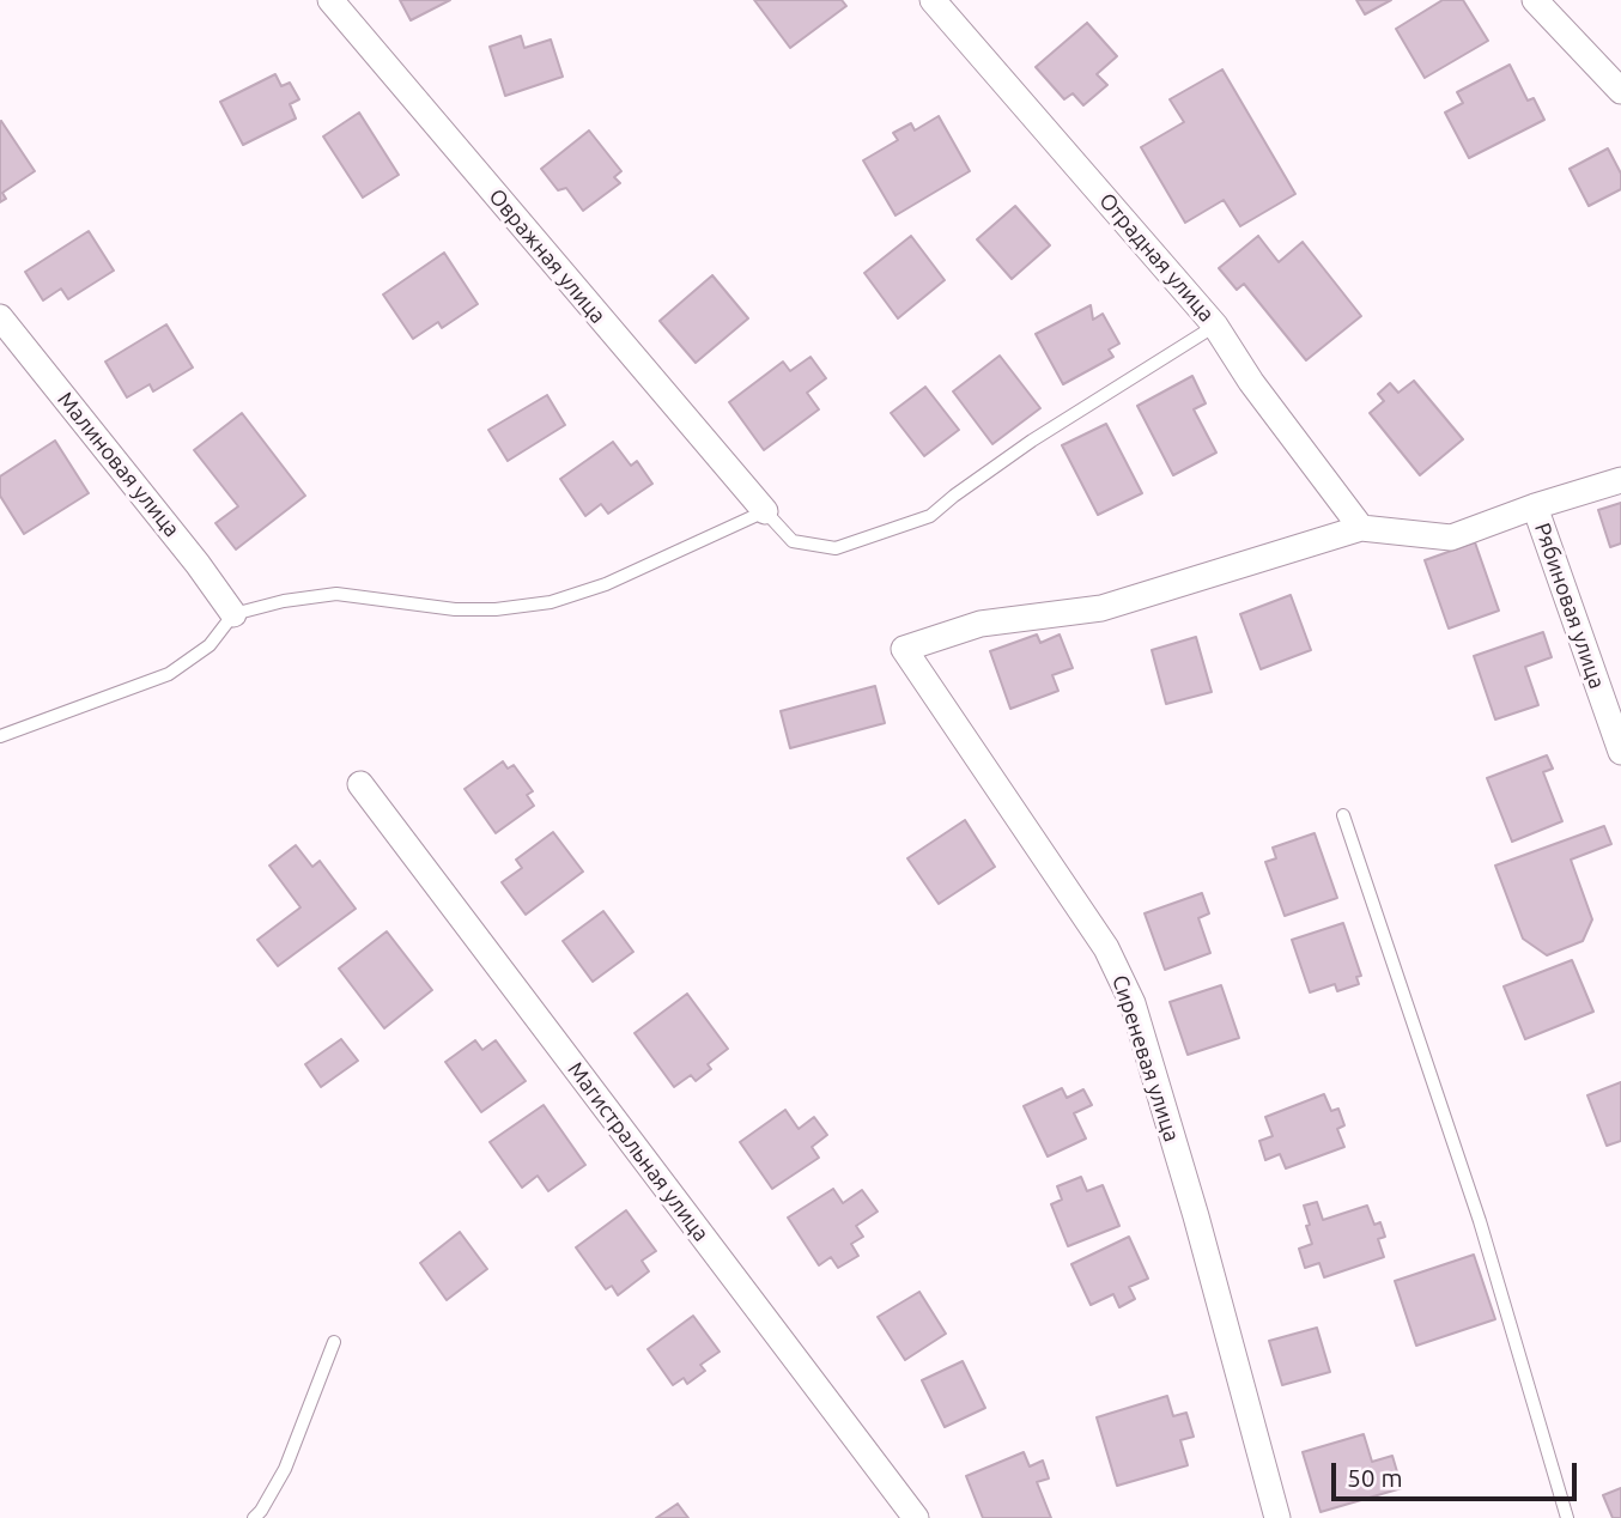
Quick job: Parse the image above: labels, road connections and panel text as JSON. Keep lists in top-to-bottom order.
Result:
{
  "streets": {
    "street": [
      "Овражная улица",
      "Отрадная улица",
      "Малиновая улица",
      "Рябиновая улица",
      "Сиреневая улица",
      "Магистральная улица"
    ]
  },
  "crossings": [
    ["Отрадная улица", "Сиреневая улица"]
  ],
  "scale_bar": "50 m"
}
